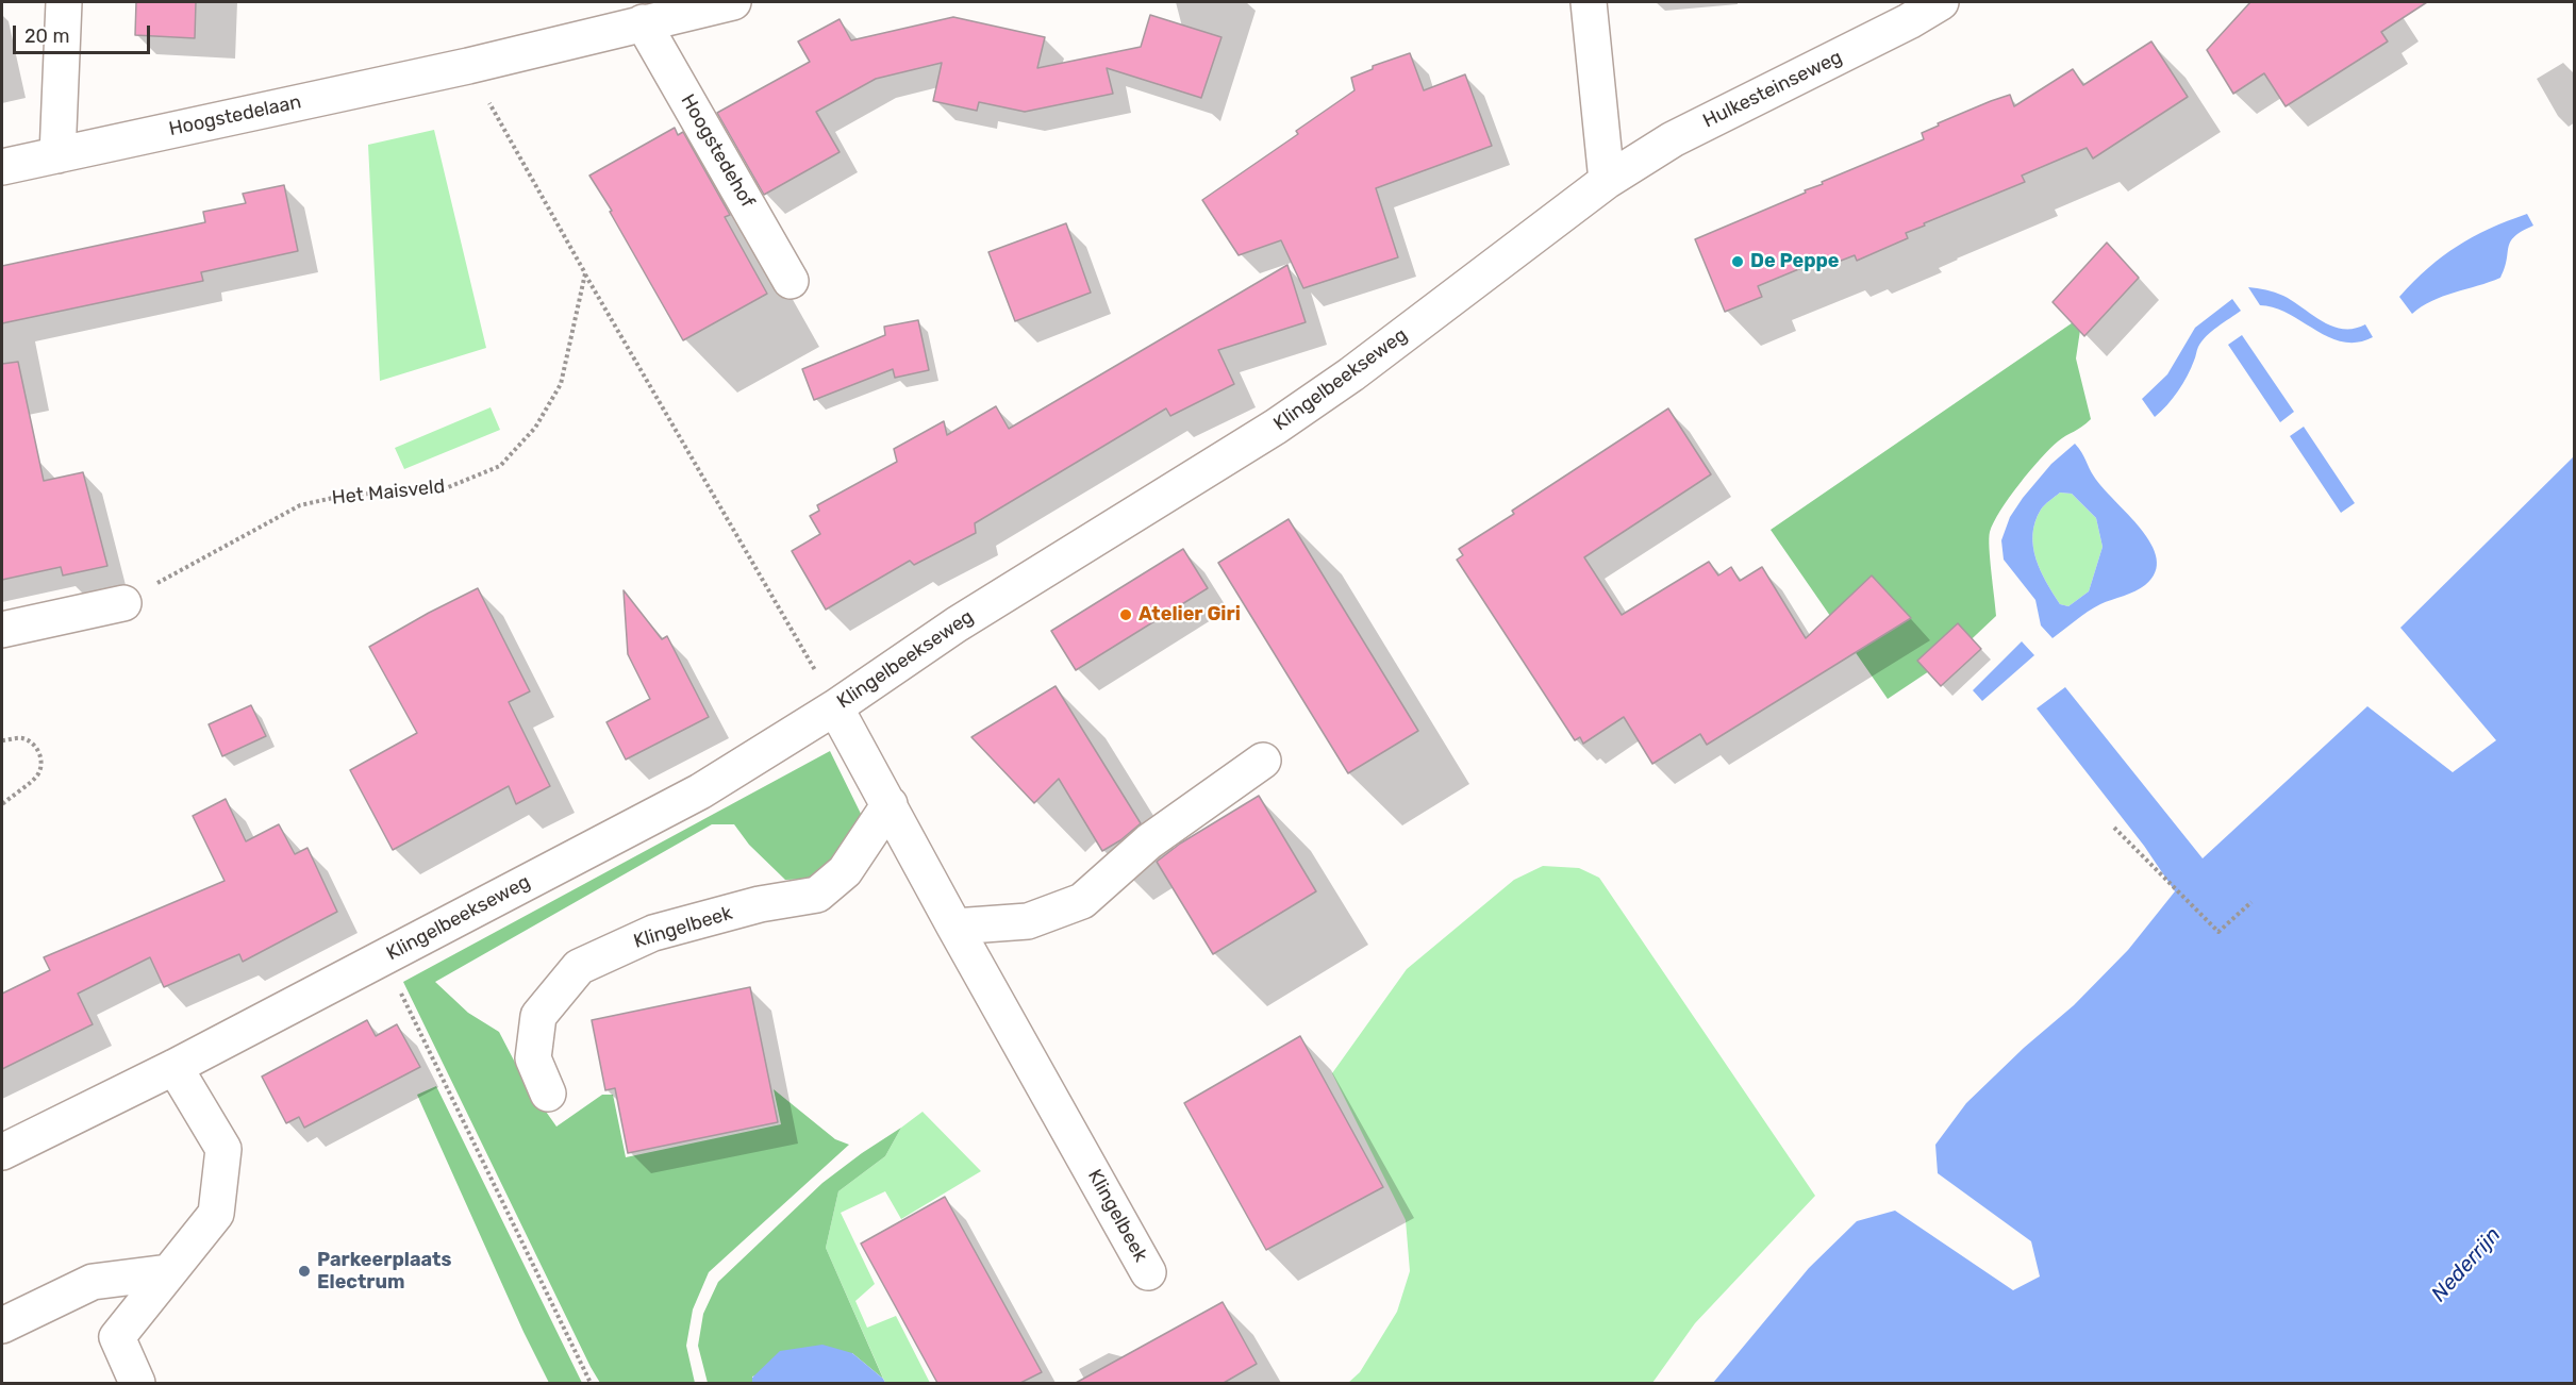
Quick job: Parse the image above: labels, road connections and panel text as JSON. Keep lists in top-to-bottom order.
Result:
{
  "streets": {
    "street": [
      "Hulkesteinseweg",
      "Hoogstedelaan",
      "Hoogstedehof",
      "Klingelbeekseweg",
      "Klingelbeek"
    ],
    "path": ["Het Maisveld"]
  },
  "crossings": [
    ["Hulkesteinseweg", "Klingelbeekseweg"],
    ["Klingelbeekseweg", "Klingelbeek"]
  ],
  "water": ["Nederrijn"],
  "places": ["De Peppe", "Atelier Giri", "Parkeerplaats Electrum"],
  "scale_bar": "20 m"
}
